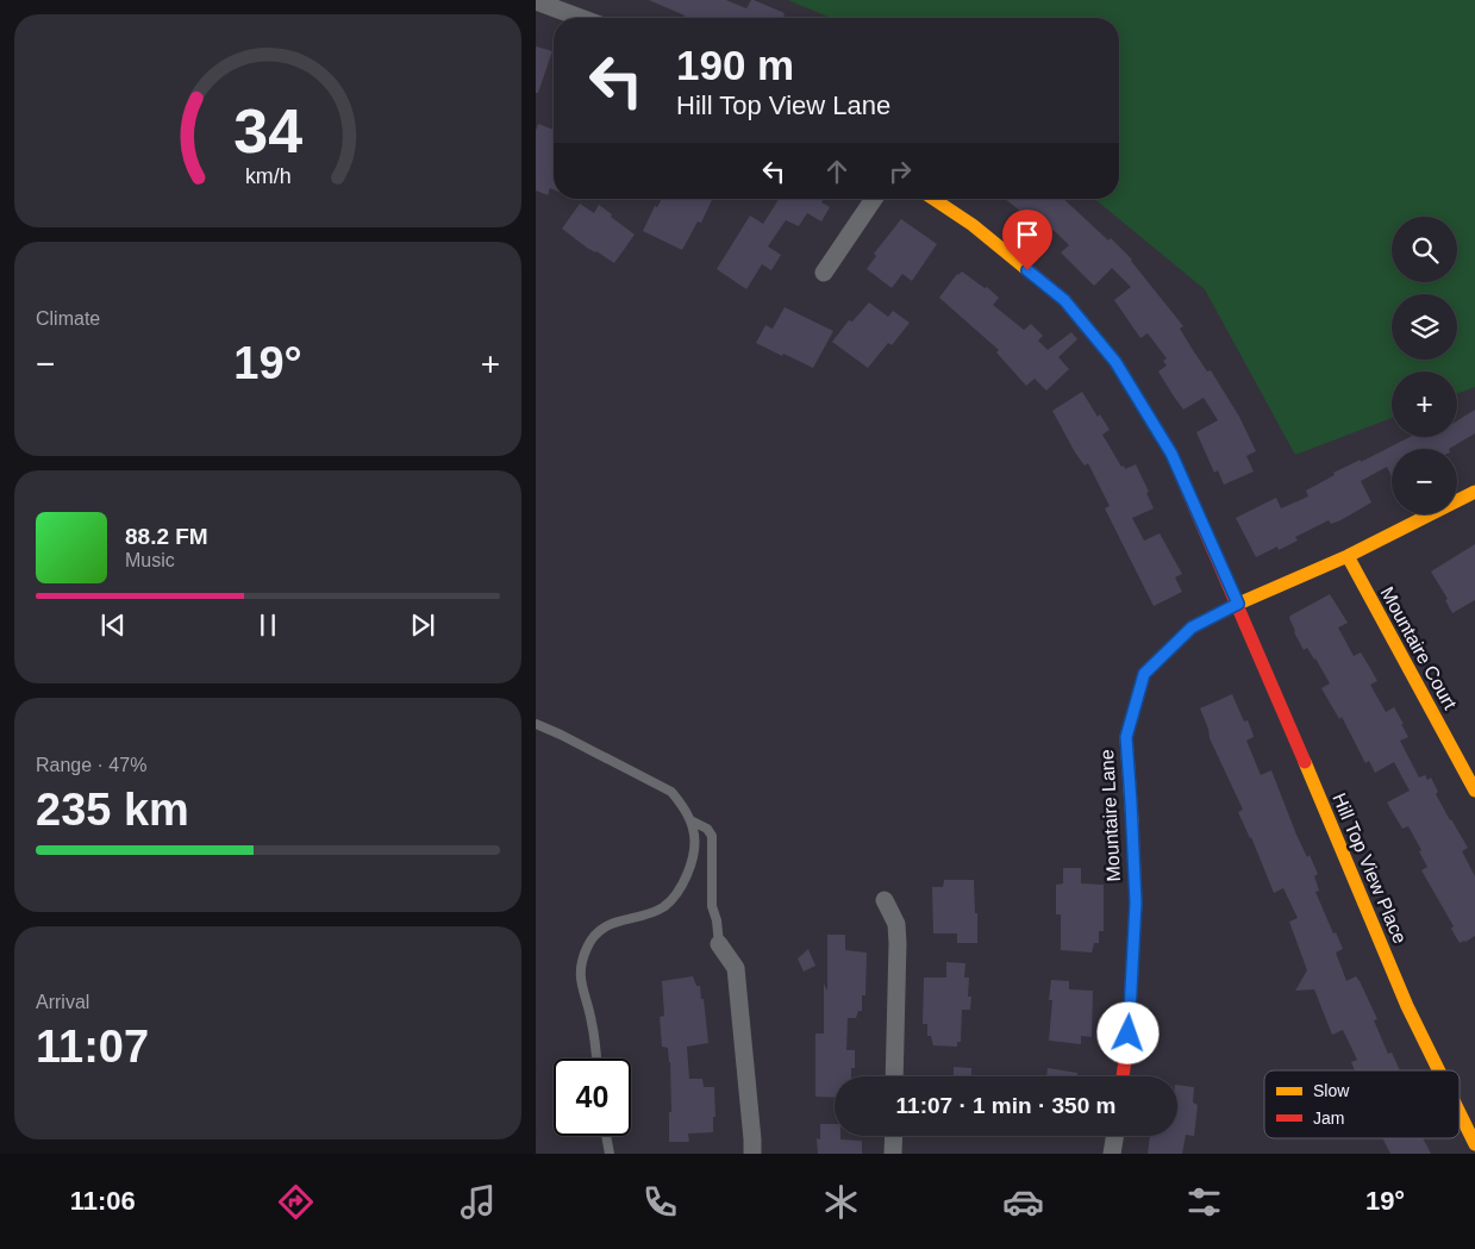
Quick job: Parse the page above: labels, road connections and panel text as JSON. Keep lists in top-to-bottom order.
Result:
{
  "streets": {
    "street": ["Mountaire Court", "Mountaire Lane", "Hill Top View Place"]
  },
  "crossings": [
    ["Mountaire Court", "Mountaire Lane"],
    ["Mountaire Lane", "Hill Top View Place"]
  ],
  "legend": ["Slow", "Jam"],
  "page": {
    "turn": ["190 m", "Hill Top View Lane"],
    "map_buttons": ["+", "−"],
    "tile": [
      "Climate",
      ["Range · 47%", "235 km"],
      ["Arrival", "11:07"]
    ],
    "heat": ["−", "19°", "+"],
    "song": ["88.2 FM", "Music"],
    "limit": "40",
    "trip": "11:07 · 1 min · 350 m",
    "tabs": ["11:06", "19°"],
    "gauge": ["34", "km/h"]
  }
}
